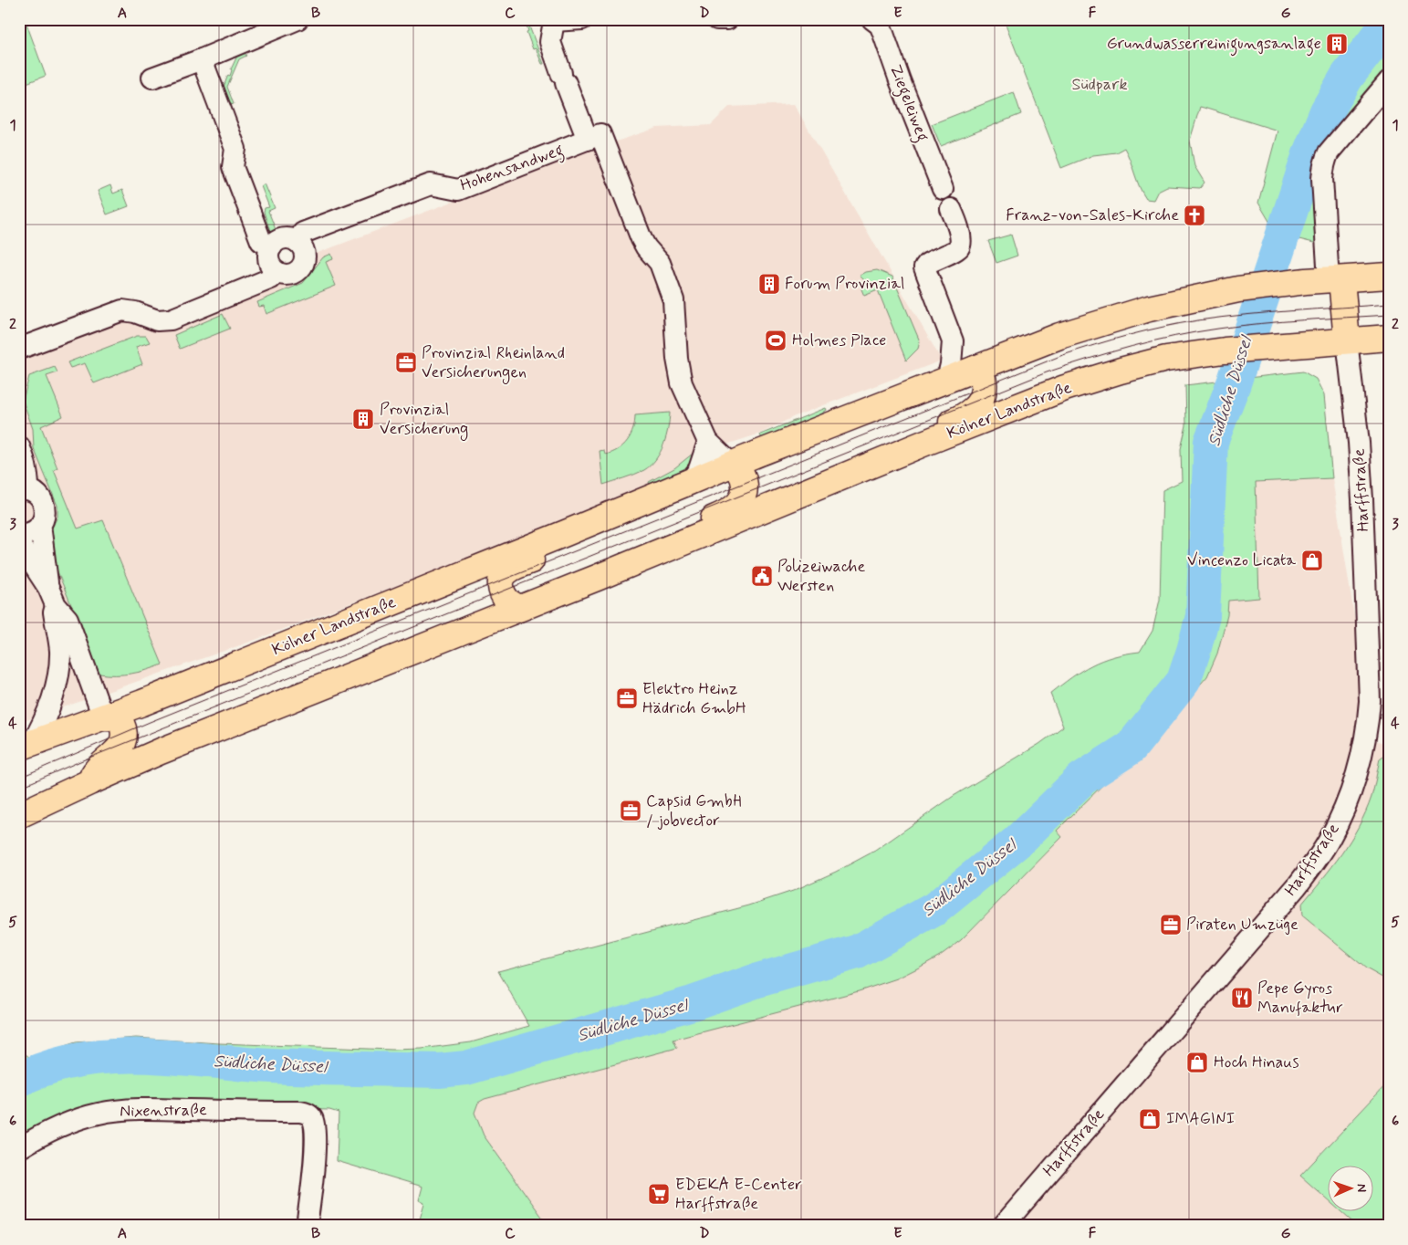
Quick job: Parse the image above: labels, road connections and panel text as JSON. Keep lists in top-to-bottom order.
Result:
{
  "streets": {
    "main road": ["Kölner Landstraße"],
    "street": [
      "Ziegeleiweg",
      "Hohensandweg",
      "Harffstraße",
      "Nixenstraße"
    ]
  },
  "crossings": [
    ["Kölner Landstraße", "Harffstraße"]
  ],
  "water": ["Südliche Düssel"],
  "parks": ["Südpark"],
  "places": {
    "building": ["Grundwasserreinigungsanlage", "Forum Provinzial", "Provinzial Versicherung"],
    "church": ["Franz-von-Sales-Kirche"],
    "sports": ["Holmes Place"],
    "office": [
      "Provinzial Rheinland Versicherungen",
      "Elektro Heinz Hädrich GmbH",
      "Capsid GmbH / jobvector",
      "Piraten Umzüge"
    ],
    "shop": ["Vincenzo Licata", "Hoch Hinaus", "IMAGINI"],
    "public building": ["Polizeiwache Wersten"],
    "restaurant": ["Pepe Gyros Manufaktur"],
    "supermarket": ["EDEKA E-Center Harffstraße"]
  },
  "north": "right",
  "grid": {
    "columns": [
      "A",
      "B",
      "C",
      "D",
      "E",
      "F",
      "G"
    ],
    "rows": [
      "1",
      "2",
      "3",
      "4",
      "5",
      "6"
    ]
  }
}
